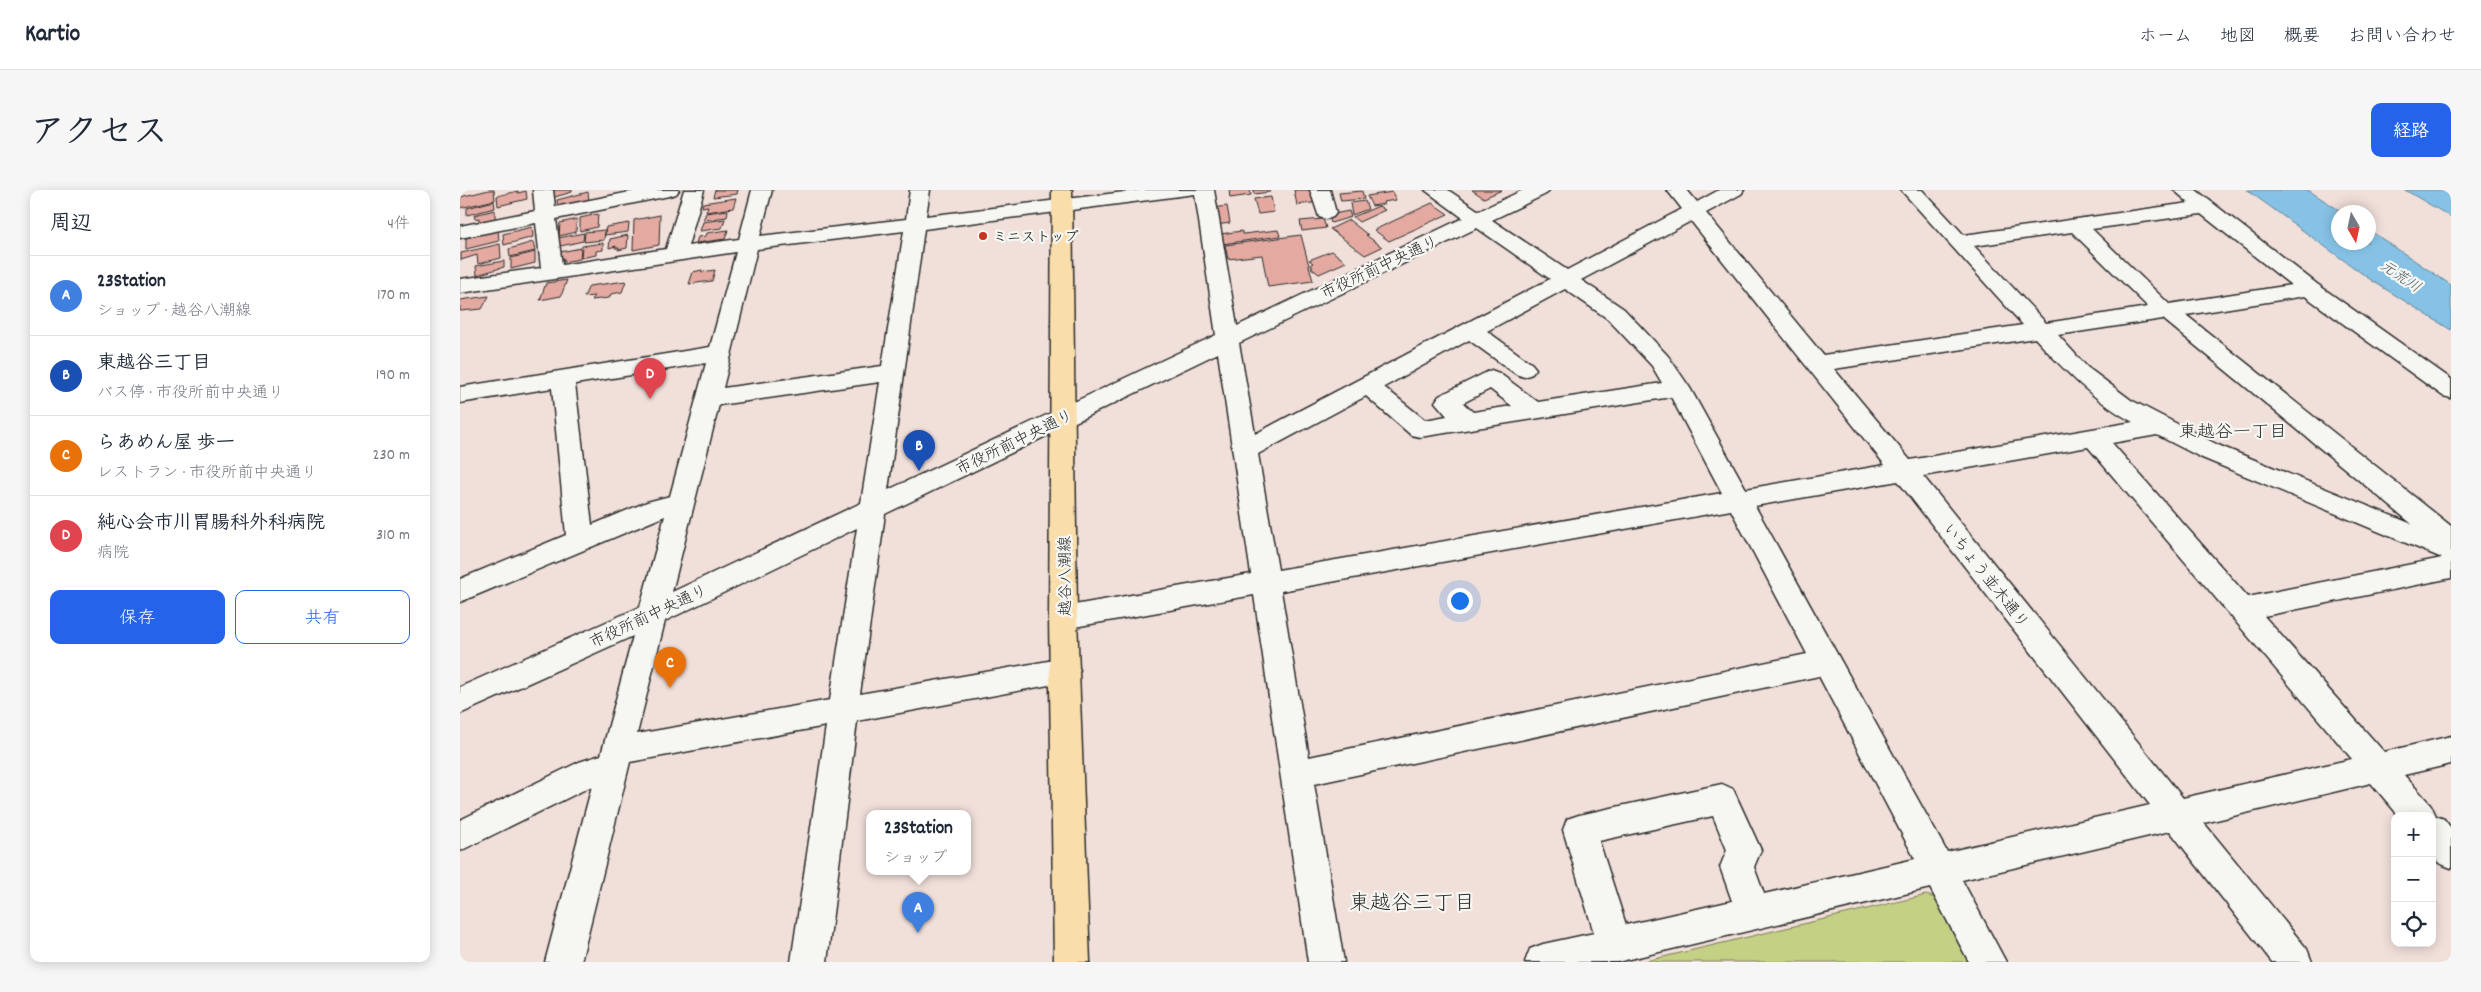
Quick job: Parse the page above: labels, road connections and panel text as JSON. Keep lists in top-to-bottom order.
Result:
{
  "streets": {
    "main road": ["越谷八潮線"],
    "street": ["市役所前中央通り", "いちょう並木通り"]
  },
  "crossings": [
    ["市役所前中央通り", "越谷八潮線"]
  ],
  "districts": ["東越谷一丁目", "東越谷三丁目"],
  "water": ["元荒川"],
  "places": ["ミニストップ"],
  "north": "bottom",
  "page": {
    "header": "Kartio",
    "nav": [
      "ホーム",
      "地図",
      "概要",
      "お問い合わせ"
    ],
    "title": "アクセス",
    "buttons": [
      "経路",
      ["保存", "共有"]
    ],
    "heading": ["周辺", "4件"],
    "list": [
      {
        "mark": "A",
        "name": "23Station",
        "note": "ショップ · 越谷八潮線",
        "value": "170 m"
      },
      {
        "mark": "B",
        "name": "東越谷三丁目",
        "note": "バス停 · 市役所前中央通り",
        "value": "190 m"
      },
      {
        "mark": "C",
        "name": "らあめん屋 歩一",
        "note": "レストラン · 市役所前中央通り",
        "value": "230 m"
      },
      {
        "mark": "D",
        "name": "純心会市川胃腸科外科病院",
        "note": "病院",
        "value": "310 m"
      }
    ],
    "pins": [
      "D",
      "B",
      "C",
      "A"
    ],
    "popup": ["23Station", "ショップ"],
    "map_buttons": ["+", "−"]
  }
}
